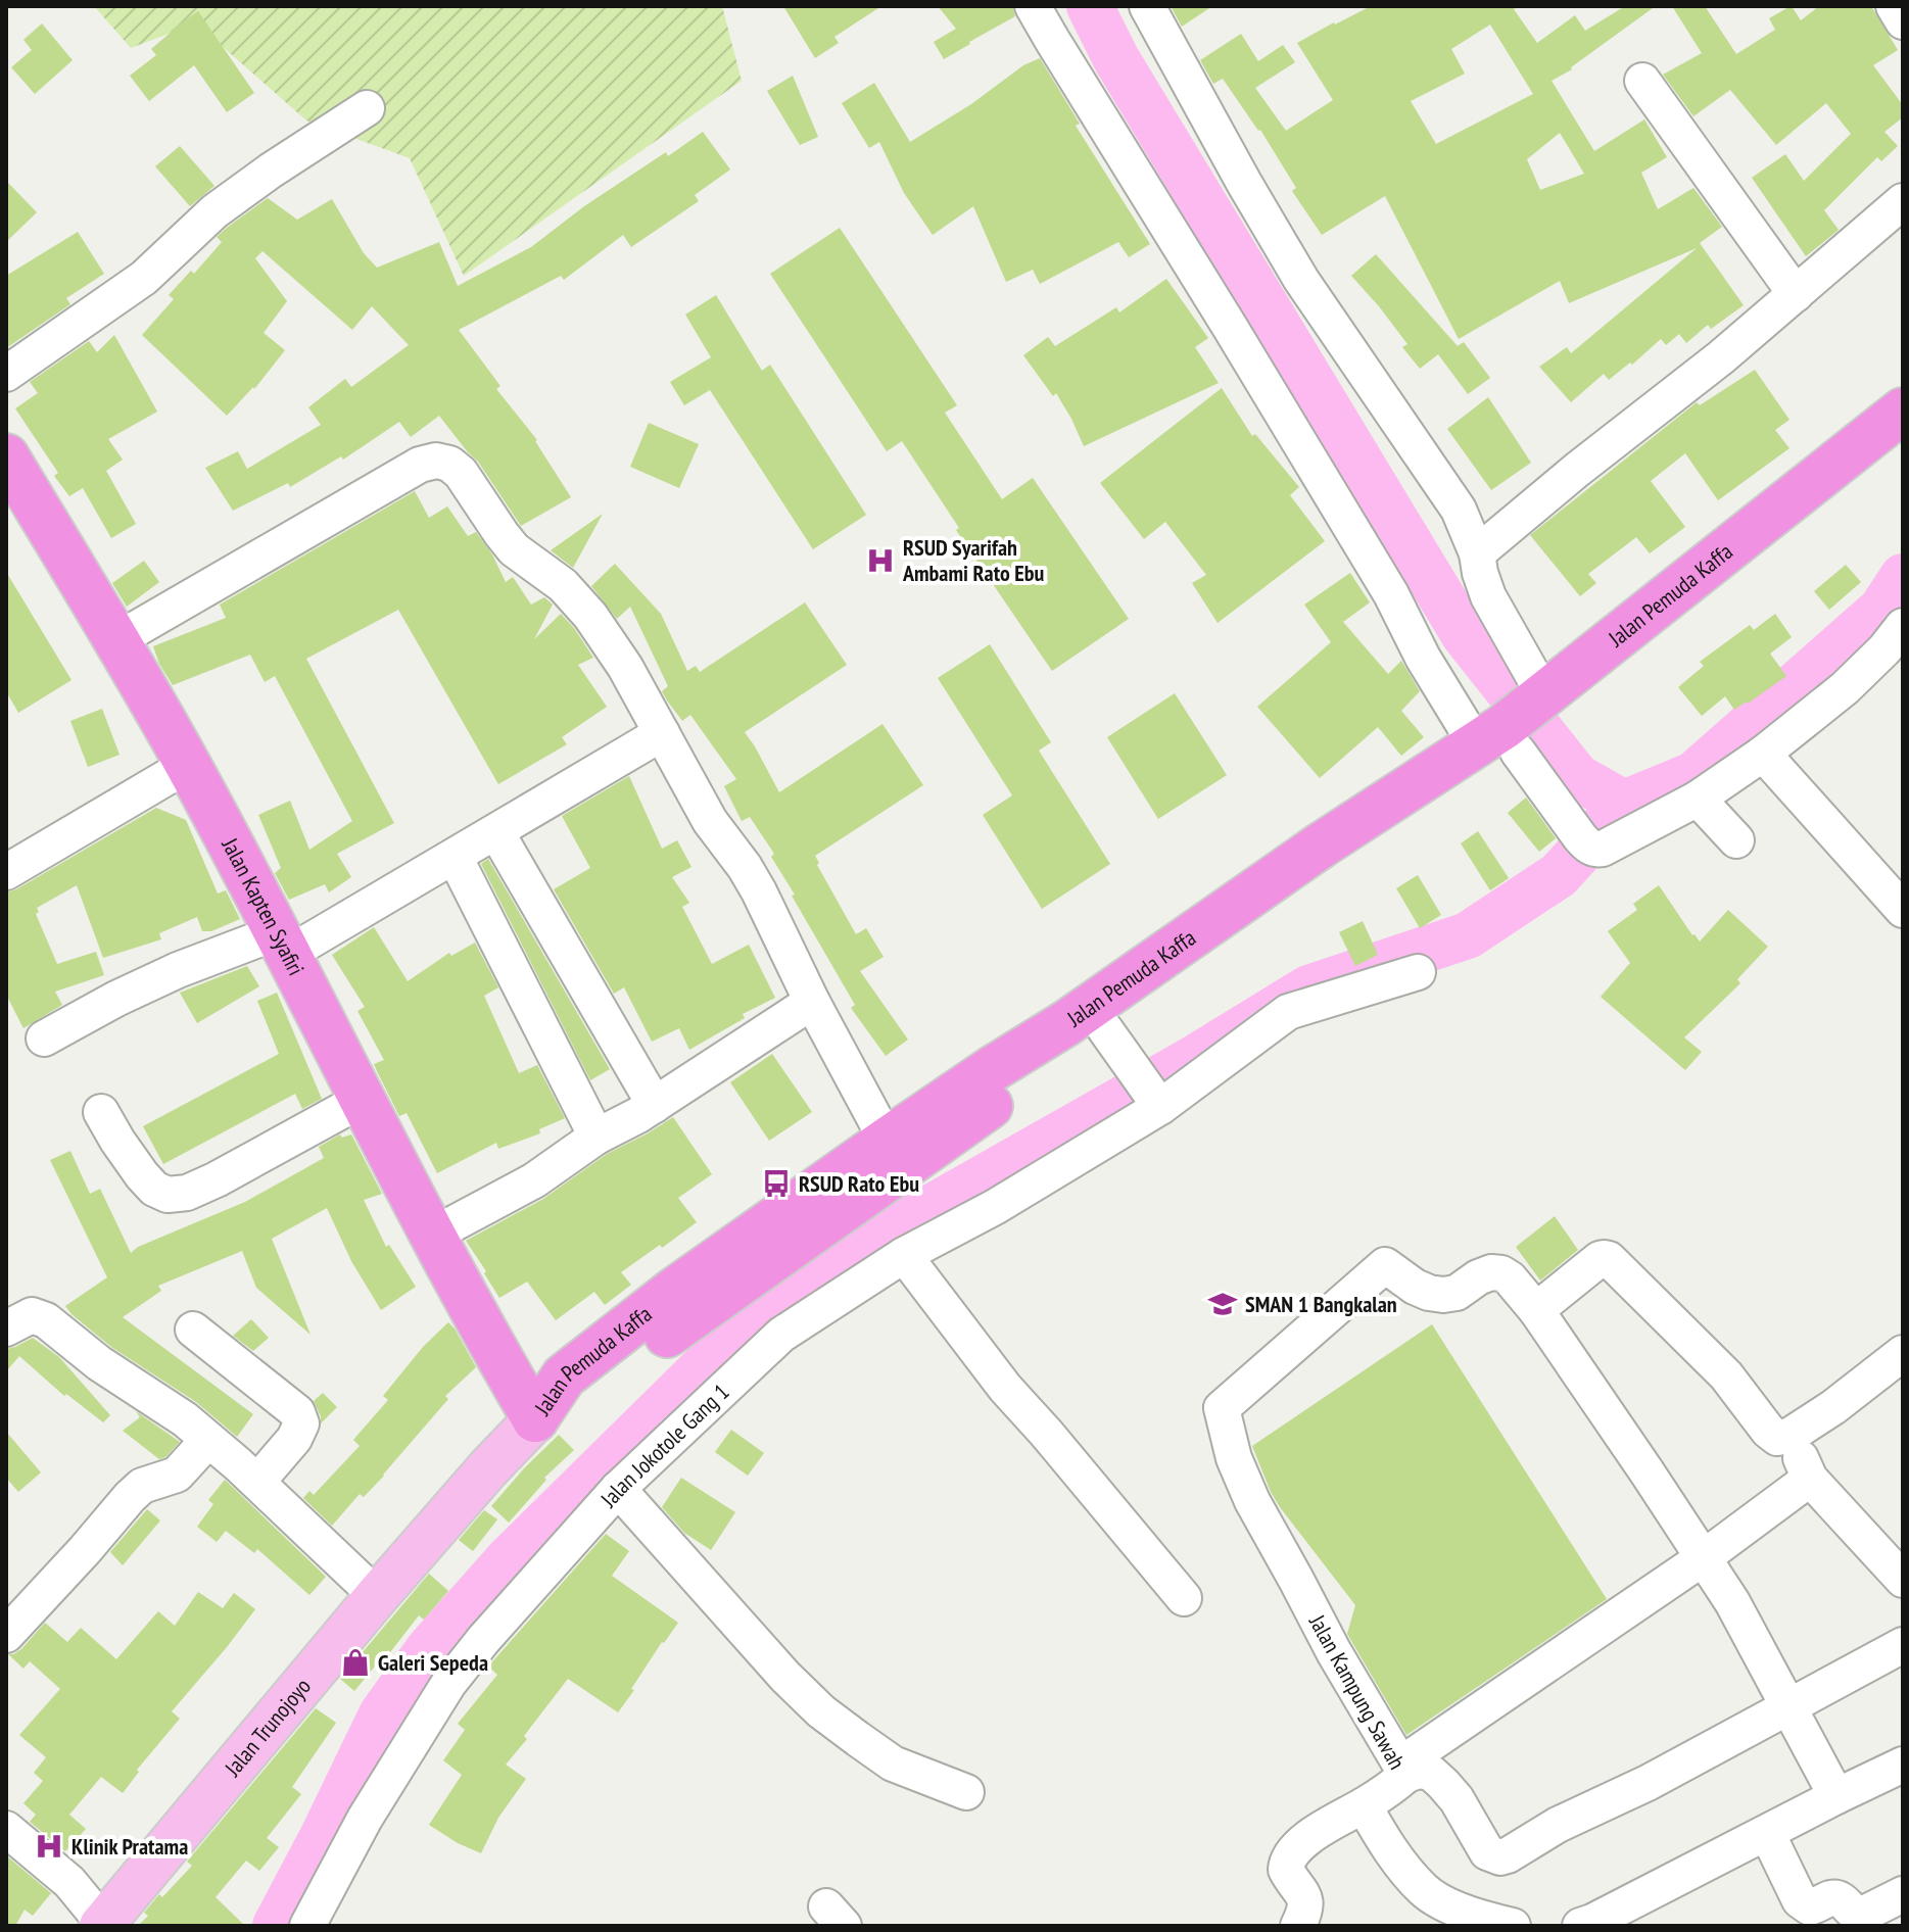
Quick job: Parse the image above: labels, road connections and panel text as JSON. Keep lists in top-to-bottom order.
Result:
{
  "streets": {
    "highway": ["Jalan Pemuda Kaffa", "Jalan Kapten Syafiri"],
    "main road": ["Jalan Trunojoyo"],
    "street": ["Jalan Jokotole Gang 1", "Jalan Kampung Sawah"]
  },
  "crossings": [
    ["Jalan Pemuda Kaffa", "Jalan Kapten Syafiri"],
    ["Jalan Pemuda Kaffa", "Jalan Trunojoyo"],
    ["Jalan Kapten Syafiri", "Jalan Trunojoyo"]
  ],
  "places": {
    "hospital": ["RSUD Syarifah Ambami Rato Ebu", "Klinik Pratama"],
    "bus stop": ["RSUD Rato Ebu"],
    "school or university": ["SMAN 1 Bangkalan"],
    "shop": ["Galeri Sepeda"]
  }
}
